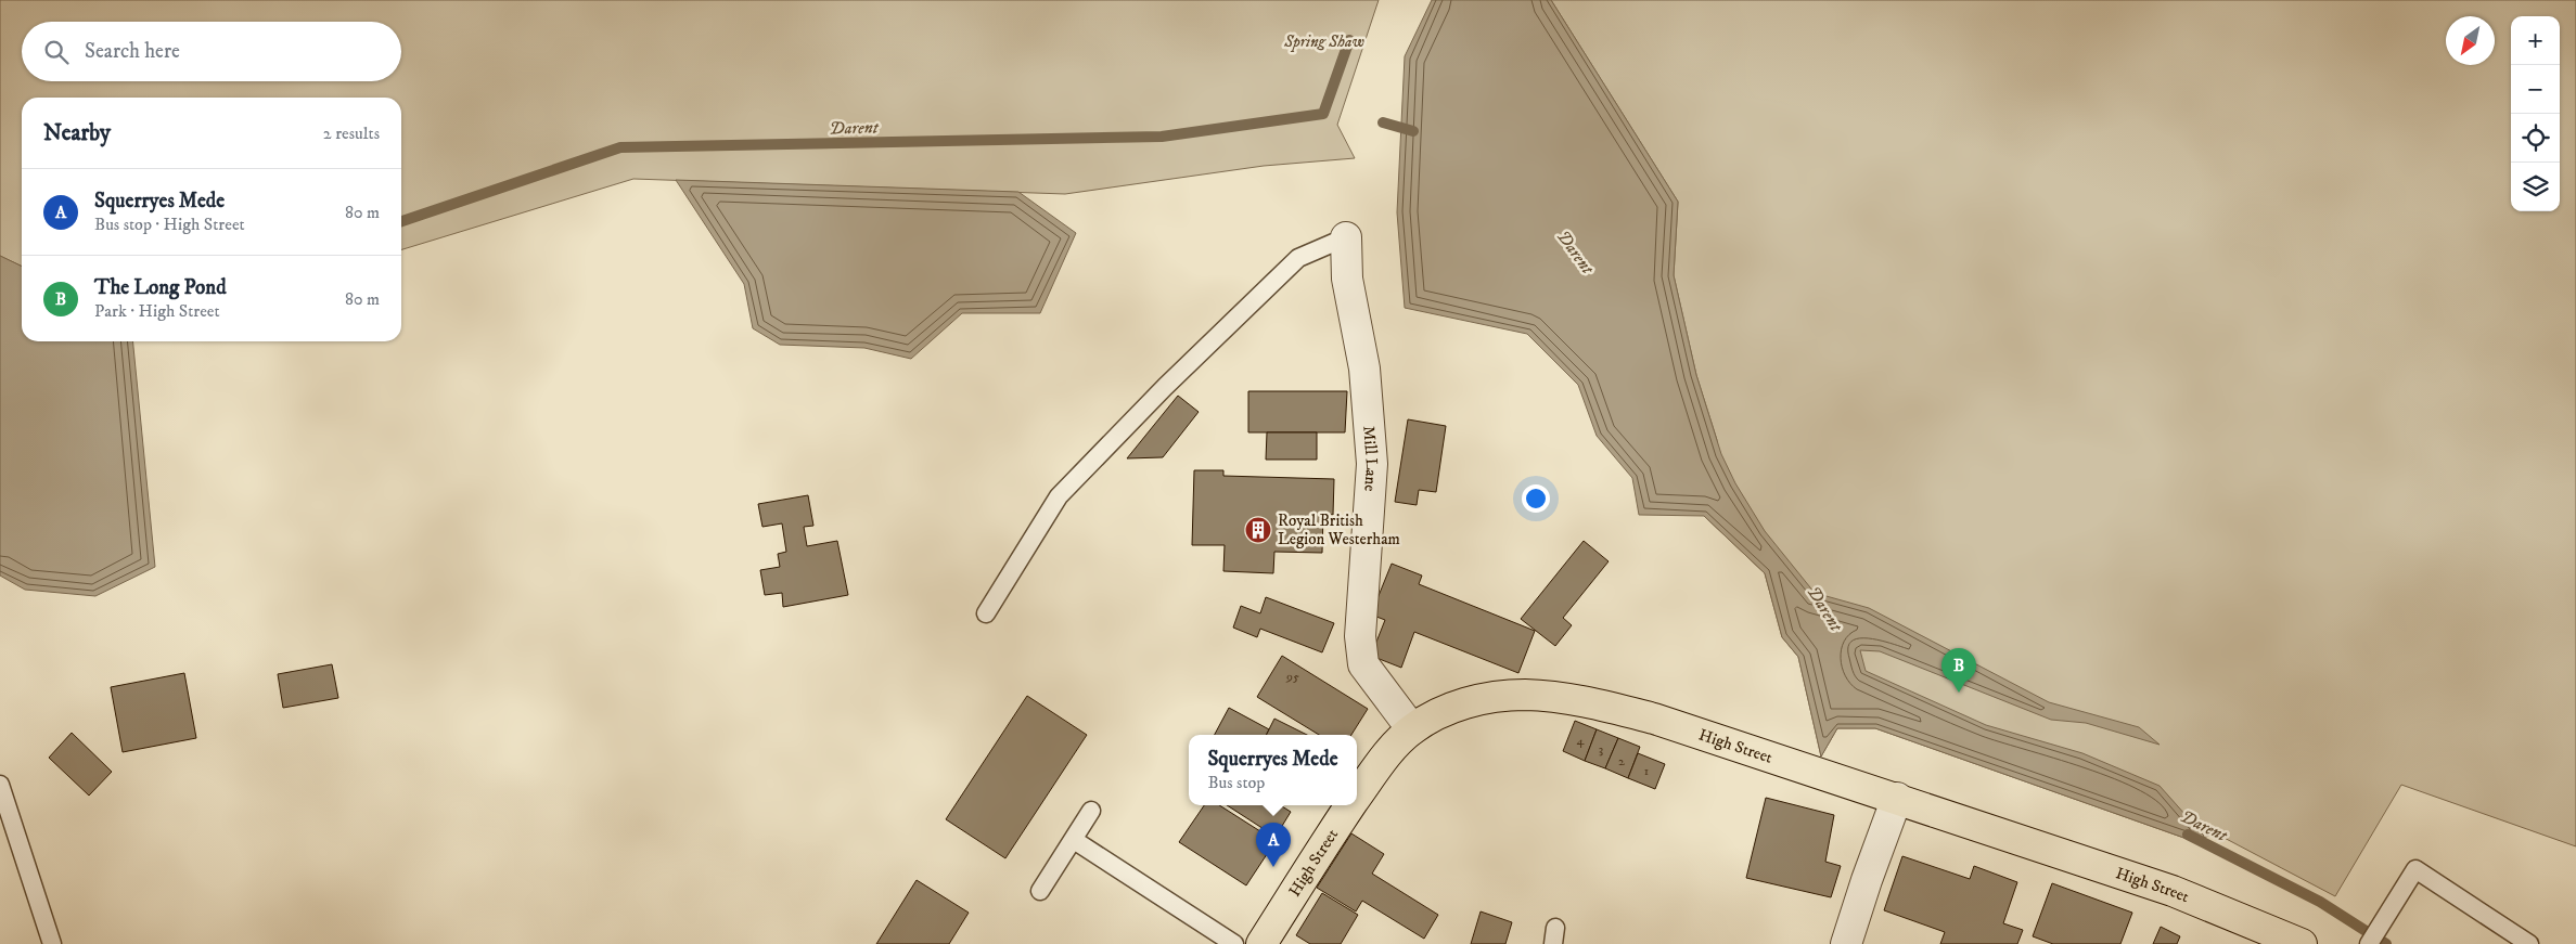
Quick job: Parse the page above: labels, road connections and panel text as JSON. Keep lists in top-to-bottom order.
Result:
{
  "streets": {
    "main road": ["High Street"],
    "street": ["Mill Lane"]
  },
  "crossings": [
    ["Mill Lane", "High Street"]
  ],
  "water": ["Darent"],
  "parks": ["Spring Shaw"],
  "places": {
    "building": ["Royal British Legion Westerham"]
  },
  "house_numbers": [
    "95",
    "4",
    "3",
    "2",
    "1"
  ],
  "north": "bottom left",
  "page": {
    "map_buttons": ["+", "−"],
    "search": "Search here",
    "heading": ["Nearby", "2 results"],
    "list": [
      {
        "mark": "A",
        "name": "Squerryes Mede",
        "note": "Bus stop · High Street",
        "value": "80 m"
      },
      {
        "mark": "B",
        "name": "The Long Pond",
        "note": "Park · High Street",
        "value": "80 m"
      }
    ],
    "pins": ["B", "A"],
    "popup": ["Squerryes Mede", "Bus stop"]
  }
}
